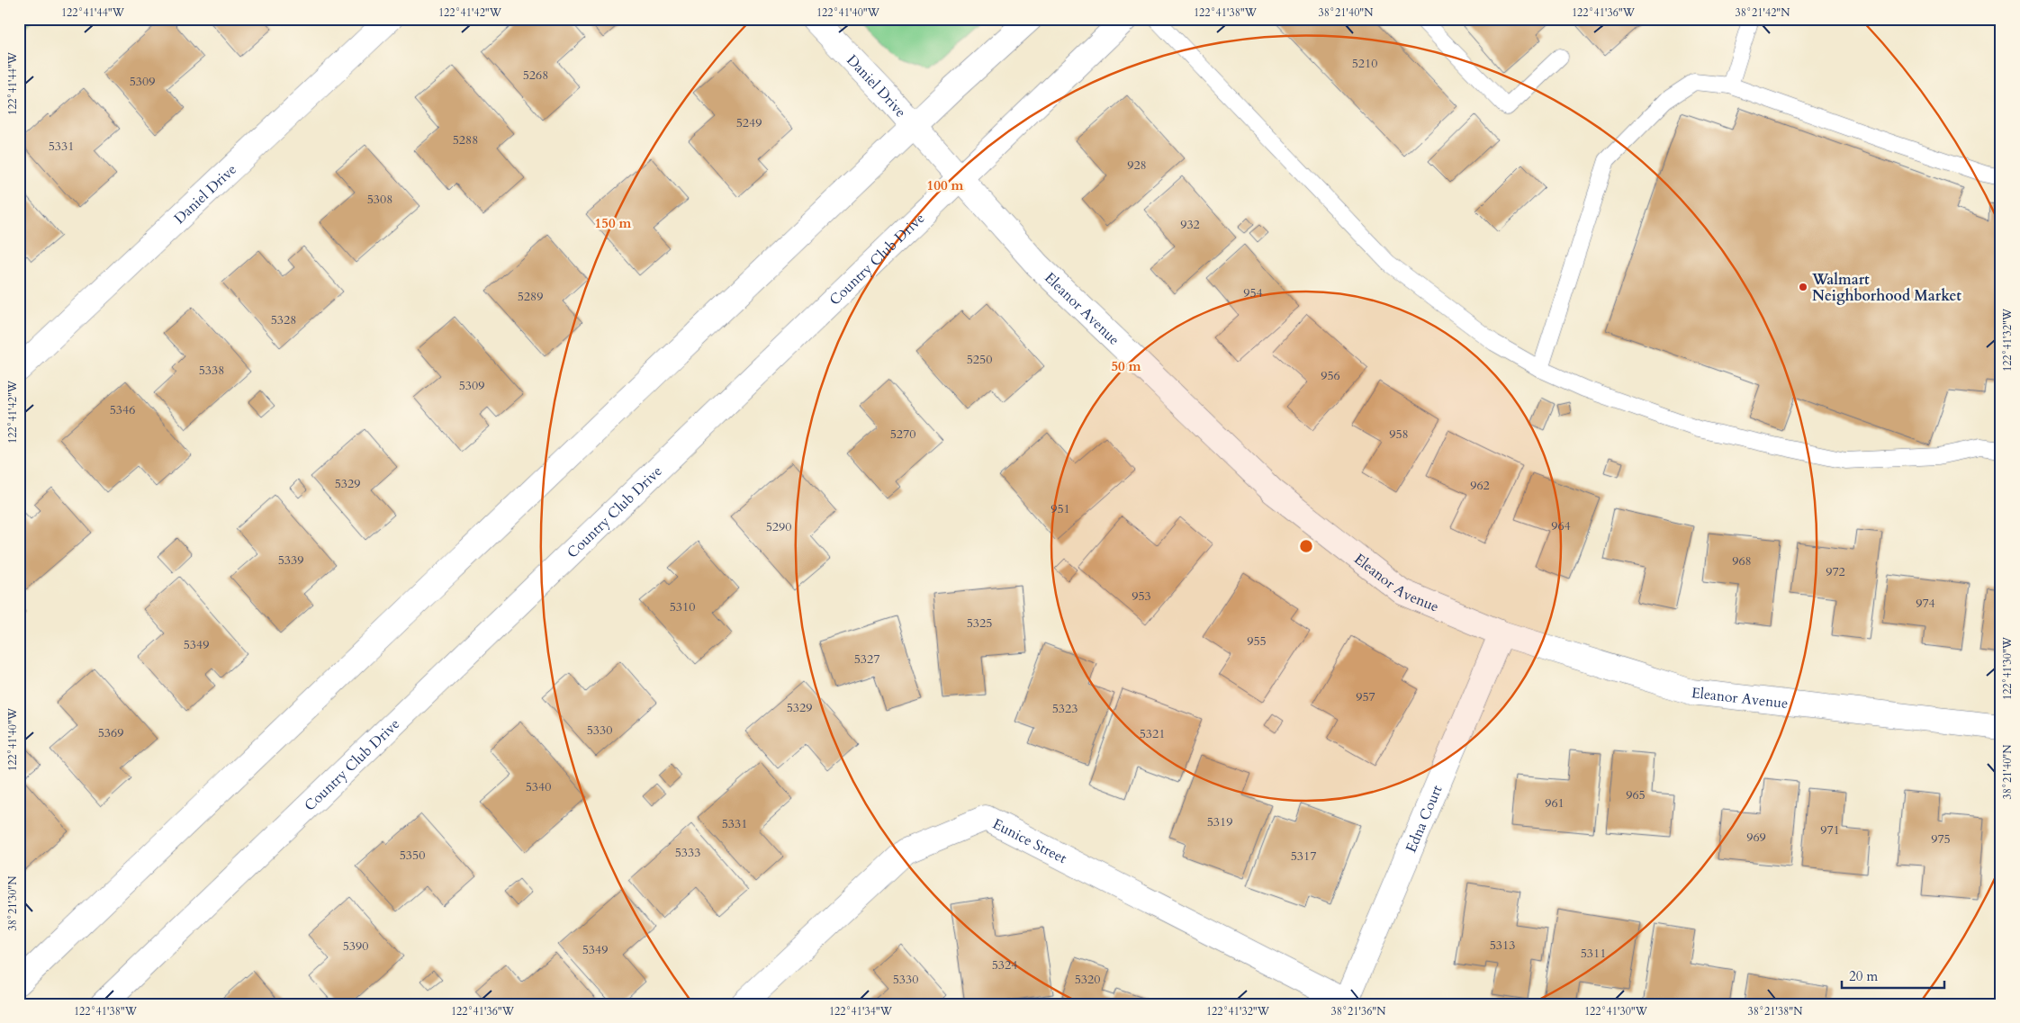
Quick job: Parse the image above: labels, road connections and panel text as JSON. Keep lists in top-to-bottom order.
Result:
{
  "streets": {
    "street": [
      "Daniel Drive",
      "Country Club Drive",
      "Eleanor Avenue",
      "Edna Court",
      "Eunice Street"
    ]
  },
  "crossings": [
    ["Daniel Drive", "Eleanor Avenue"],
    ["Country Club Drive", "Eleanor Avenue"],
    ["Eleanor Avenue", "Edna Court"],
    ["Edna Court", "Eunice Street"]
  ],
  "places": ["Walmart Neighborhood Market"],
  "house_numbers": [
    "5210",
    "5268",
    "5309",
    "5249",
    "5288",
    "5331",
    "928",
    "5308",
    "932",
    "954",
    "5289",
    "5328",
    "5250",
    "5338",
    "956",
    "5309",
    "5346",
    "5270",
    "958",
    "5329",
    "962",
    "951",
    "964",
    "5290",
    "5339",
    "968",
    "972",
    "953",
    "974",
    "5310",
    "5325",
    "955",
    "5349",
    "5327",
    "957",
    "5329",
    "5323",
    "5330",
    "5369",
    "5321",
    "5340",
    "965",
    "961",
    "5319",
    "5331",
    "971",
    "969",
    "975",
    "5333",
    "5350",
    "5317",
    "5313",
    "5390",
    "5349",
    "5311",
    "5324",
    "5330",
    "5320"
  ],
  "scale_bar": "20 m",
  "coordinates": [
    "122°41'44\"W",
    "122°41'42\"W",
    "122°41'40\"W",
    "122°41'38\"W",
    "38°21'40\"N",
    "122°41'36\"W",
    "38°21'42\"N",
    "122°41'32\"W",
    "122°41'30\"W",
    "38°21'30\"N",
    "122°41'34\"W",
    "38°21'36\"N",
    "38°21'38\"N"
  ],
  "rings": ["100 m", "150 m", "50 m"]
}
